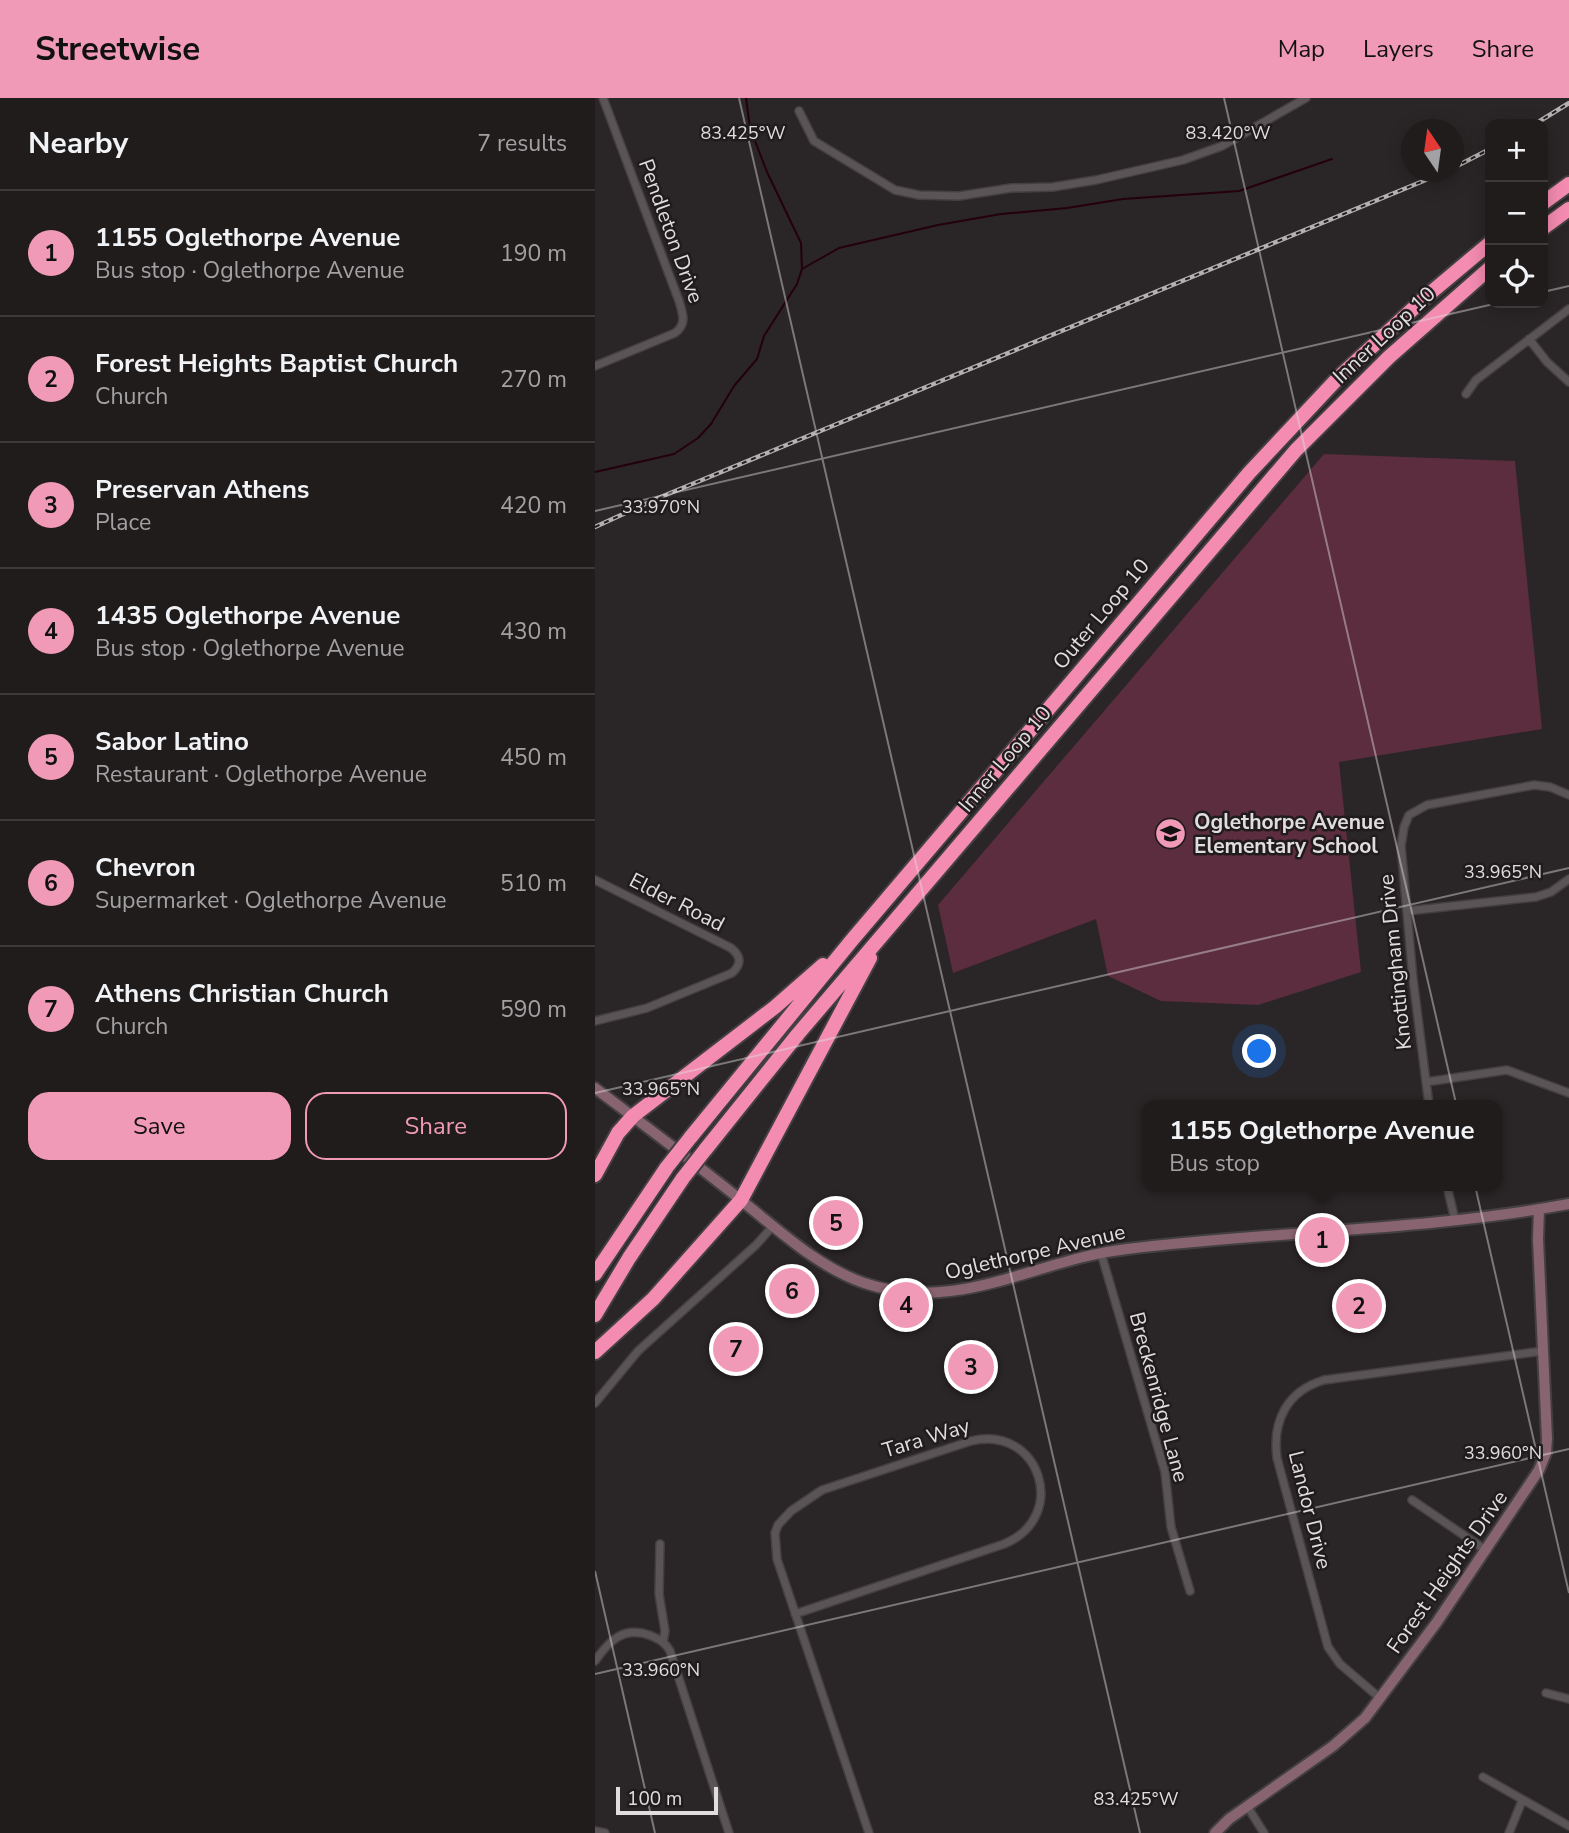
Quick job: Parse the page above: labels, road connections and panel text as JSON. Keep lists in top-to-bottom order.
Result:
{
  "streets": {
    "highway": ["Inner Loop 10", "Outer Loop 10"],
    "main road": ["Oglethorpe Avenue", "Forest Heights Drive"],
    "street": [
      "Pendleton Drive",
      "Elder Road",
      "Knottingham Drive",
      "Breckenridge Lane",
      "Tara Way",
      "Landor Drive"
    ]
  },
  "crossings": [
    ["Oglethorpe Avenue", "Breckenridge Lane"],
    ["Oglethorpe Avenue", "Forest Heights Drive"],
    ["Landor Drive", "Forest Heights Drive"]
  ],
  "places": {
    "school or university": ["Oglethorpe Avenue Elementary School"]
  },
  "scale_bar": "100 m",
  "north": "top",
  "page": {
    "header": "Streetwise",
    "nav": ["Map", "Layers", "Share"],
    "heading": ["Nearby", "7 results"],
    "map_buttons": ["+", "−"],
    "list": [
      {
        "mark": "1",
        "name": "1155 Oglethorpe Avenue",
        "note": "Bus stop · Oglethorpe Avenue",
        "value": "190 m"
      },
      {
        "mark": "2",
        "name": "Forest Heights Baptist Church",
        "note": "Church",
        "value": "270 m"
      },
      {
        "mark": "3",
        "name": "Preservan Athens",
        "note": "Place",
        "value": "420 m"
      },
      {
        "mark": "4",
        "name": "1435 Oglethorpe Avenue",
        "note": "Bus stop · Oglethorpe Avenue",
        "value": "430 m"
      },
      {
        "mark": "5",
        "name": "Sabor Latino",
        "note": "Restaurant · Oglethorpe Avenue",
        "value": "450 m"
      },
      {
        "mark": "6",
        "name": "Chevron",
        "note": "Supermarket · Oglethorpe Avenue",
        "value": "510 m"
      },
      {
        "mark": "7",
        "name": "Athens Christian Church",
        "note": "Church",
        "value": "590 m"
      }
    ],
    "buttons": ["Save", "Share"],
    "popup": ["1155 Oglethorpe Avenue", "Bus stop"],
    "pins": [
      "5",
      "1",
      "6",
      "4",
      "2",
      "7",
      "3"
    ],
    "scale": "100 m"
  },
  "coordinates": [
    "83.425°W",
    "83.420°W",
    "33.970°N",
    "33.965°N",
    "33.960°N"
  ]
}
